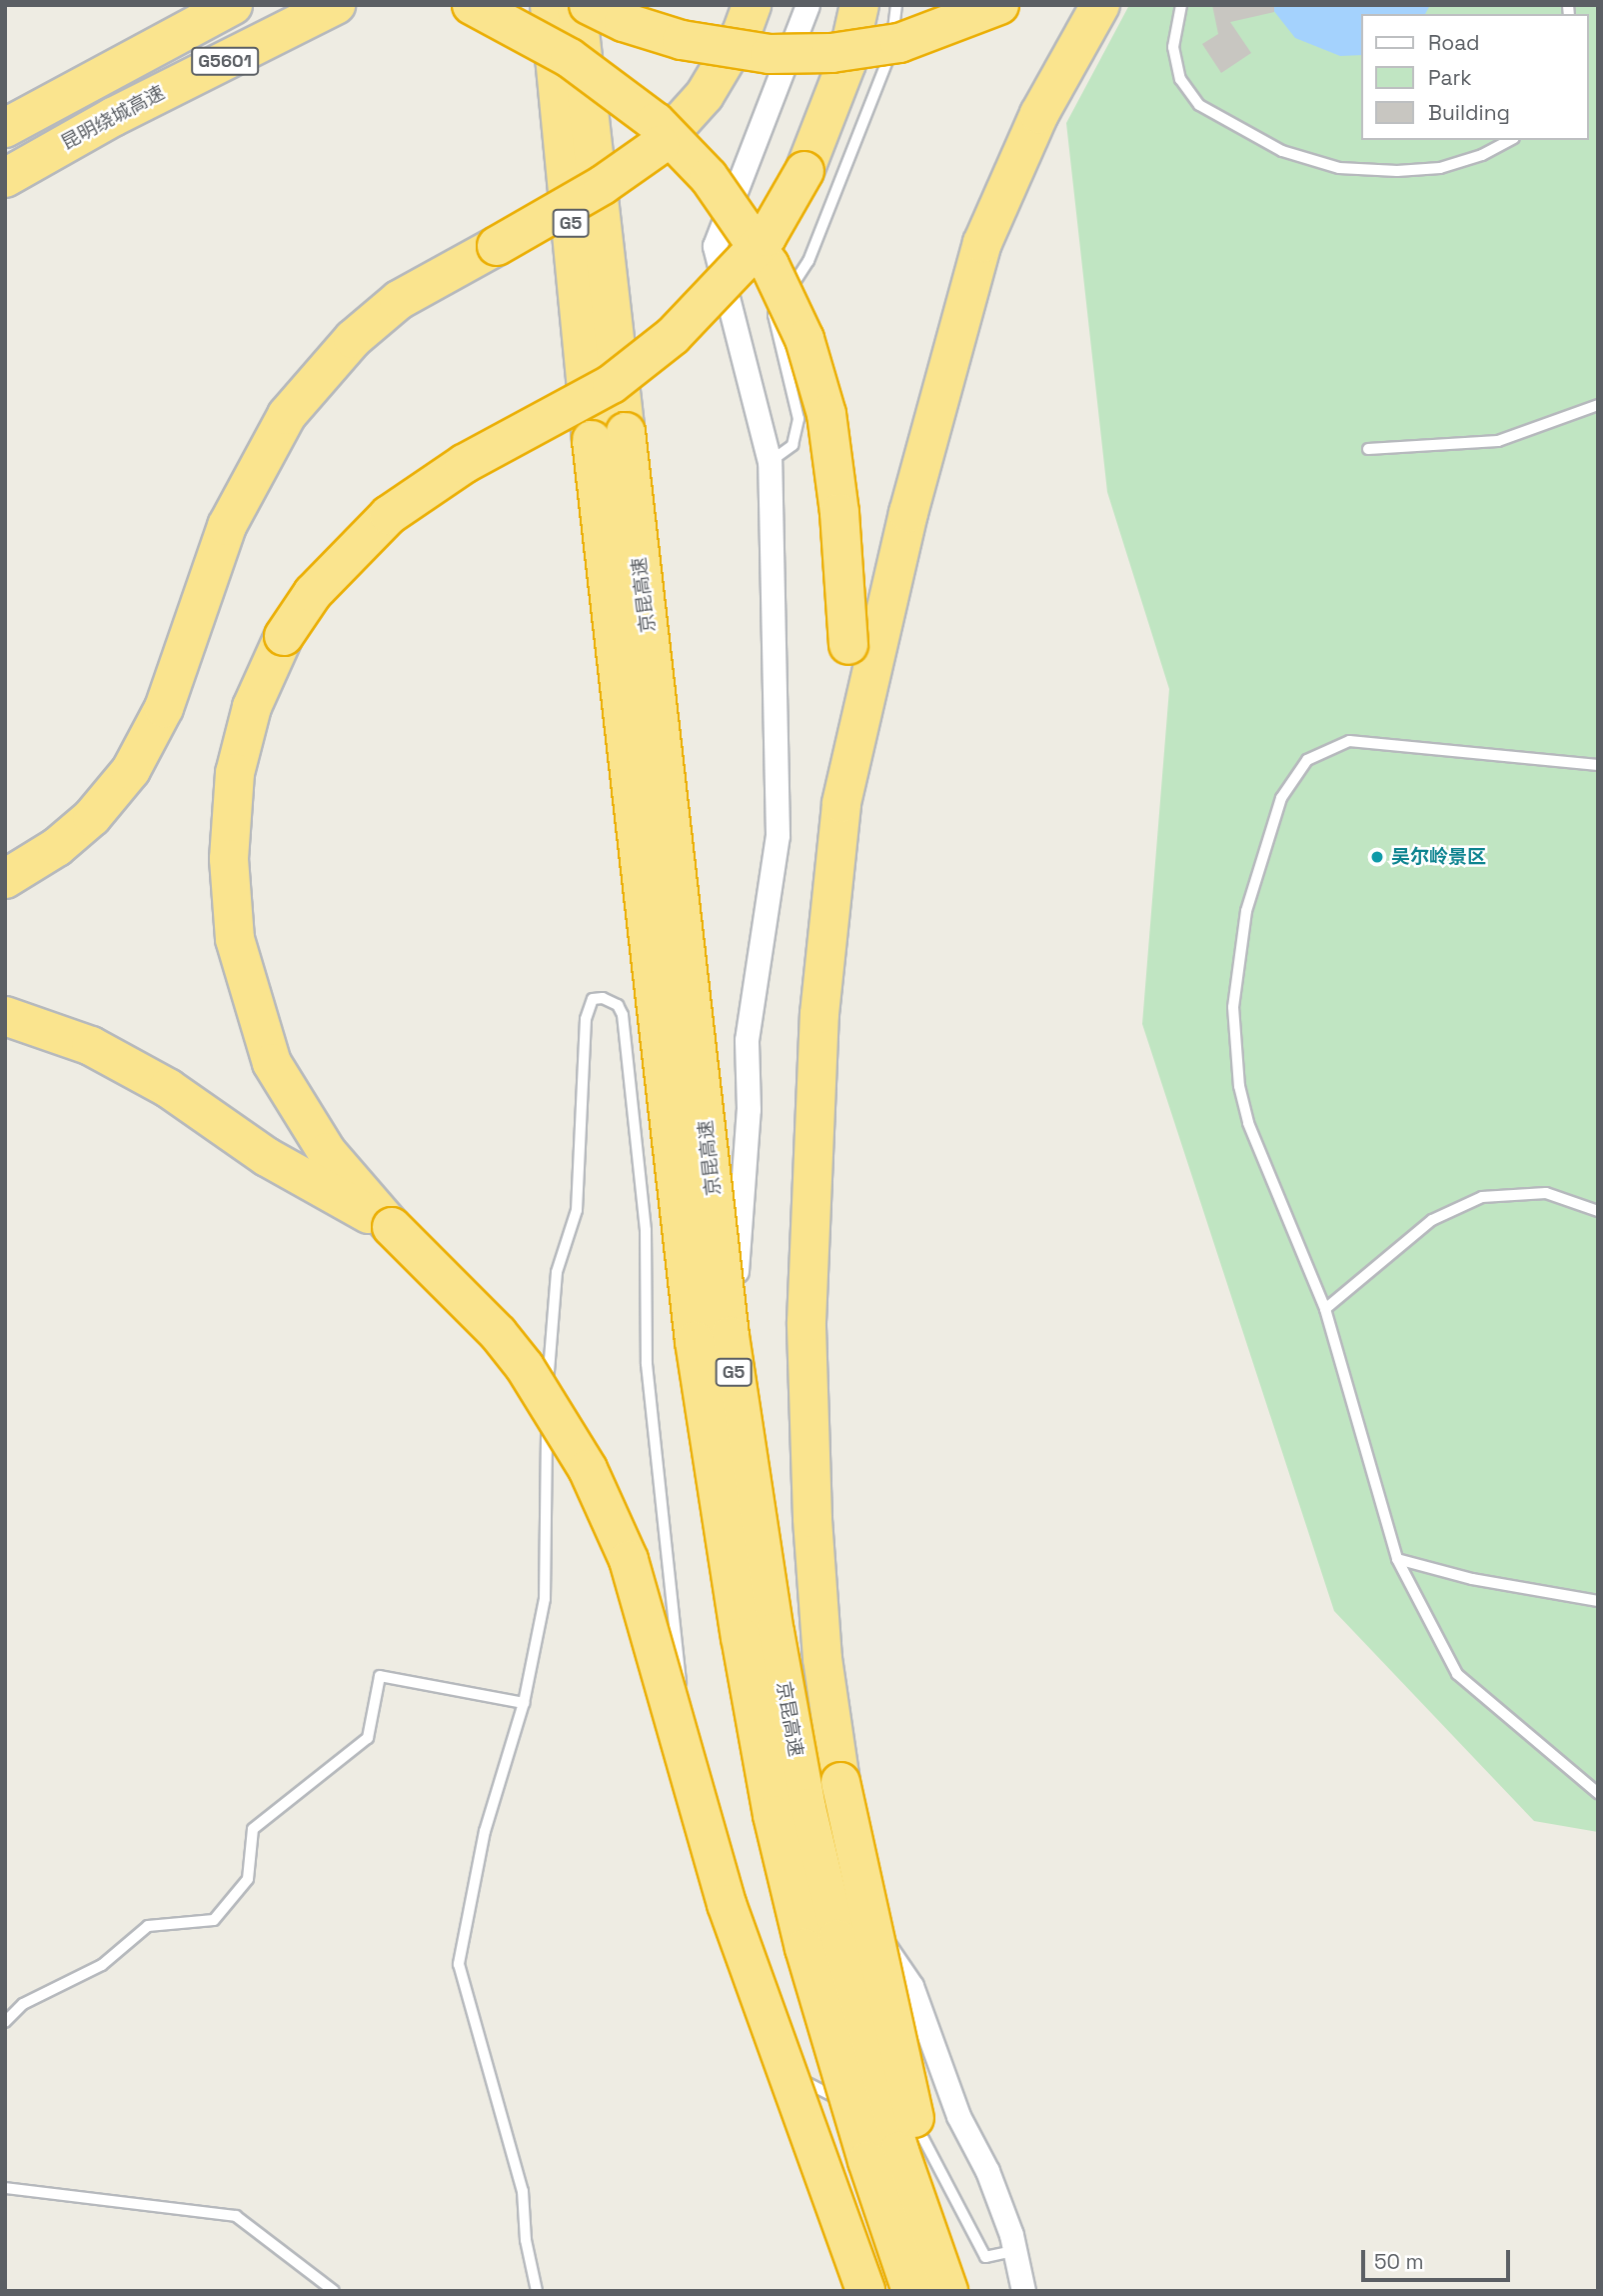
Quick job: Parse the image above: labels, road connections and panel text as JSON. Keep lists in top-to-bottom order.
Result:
{
  "streets": {
    "highway": [
      "G5601",
      "昆明绕城高速",
      "G5",
      "京昆高速"
    ]
  },
  "places": ["吴尔岭景区"],
  "legend": ["Road", "Park", "Building"],
  "scale_bar": "50 m"
}
